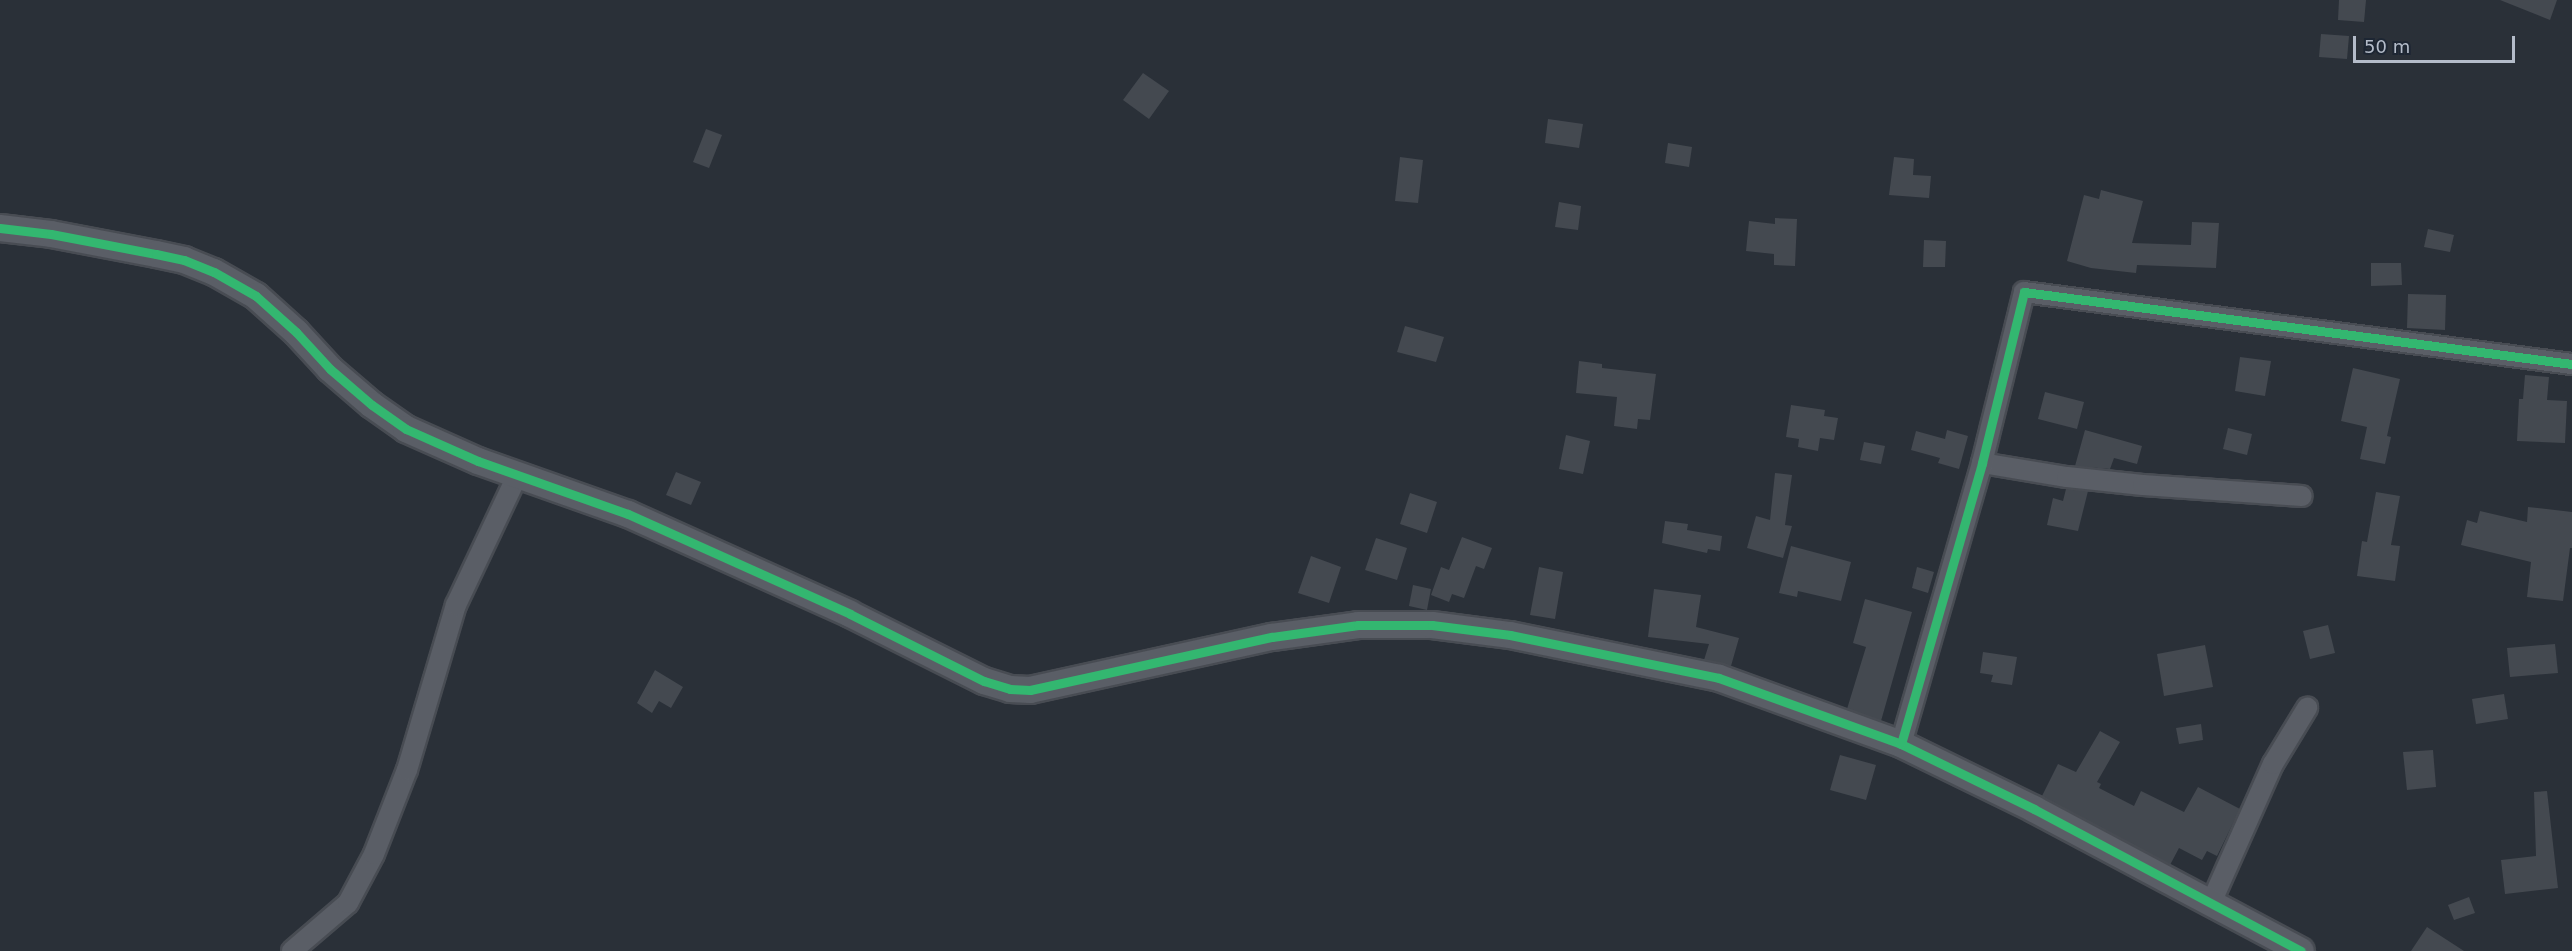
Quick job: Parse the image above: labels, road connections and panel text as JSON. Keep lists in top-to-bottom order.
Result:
{
  "scale_bar": "50 m"
}
